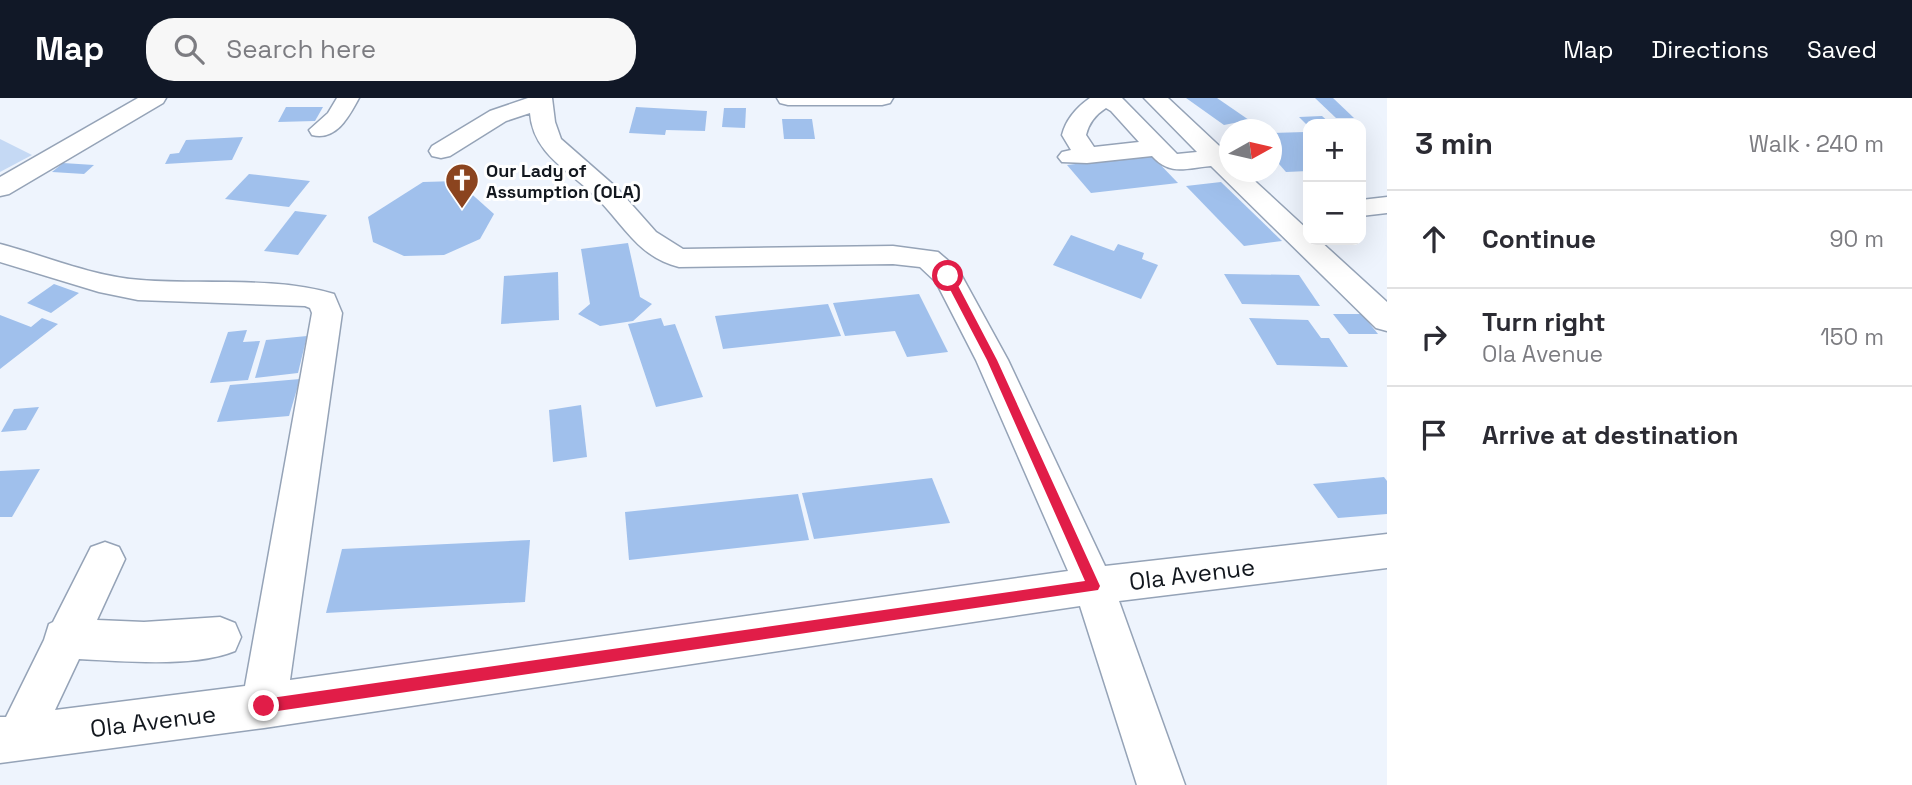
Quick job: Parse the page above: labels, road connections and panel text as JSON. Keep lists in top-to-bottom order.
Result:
{
  "streets": {
    "street": ["Ola Avenue"]
  },
  "places": {
    "church": ["Our Lady of Assumption (OLA)"]
  },
  "north": "right",
  "page": {
    "header": "Map",
    "search": "Search here",
    "nav": ["Map", "Directions", "Saved"],
    "heading": ["3 min", "Walk · 240 m"],
    "map_buttons": ["+", "−"],
    "list": [
      ["Continue", "90 m"],
      ["Turn right", "Ola Avenue", "150 m"],
      "Arrive at destination"
    ]
  }
}
